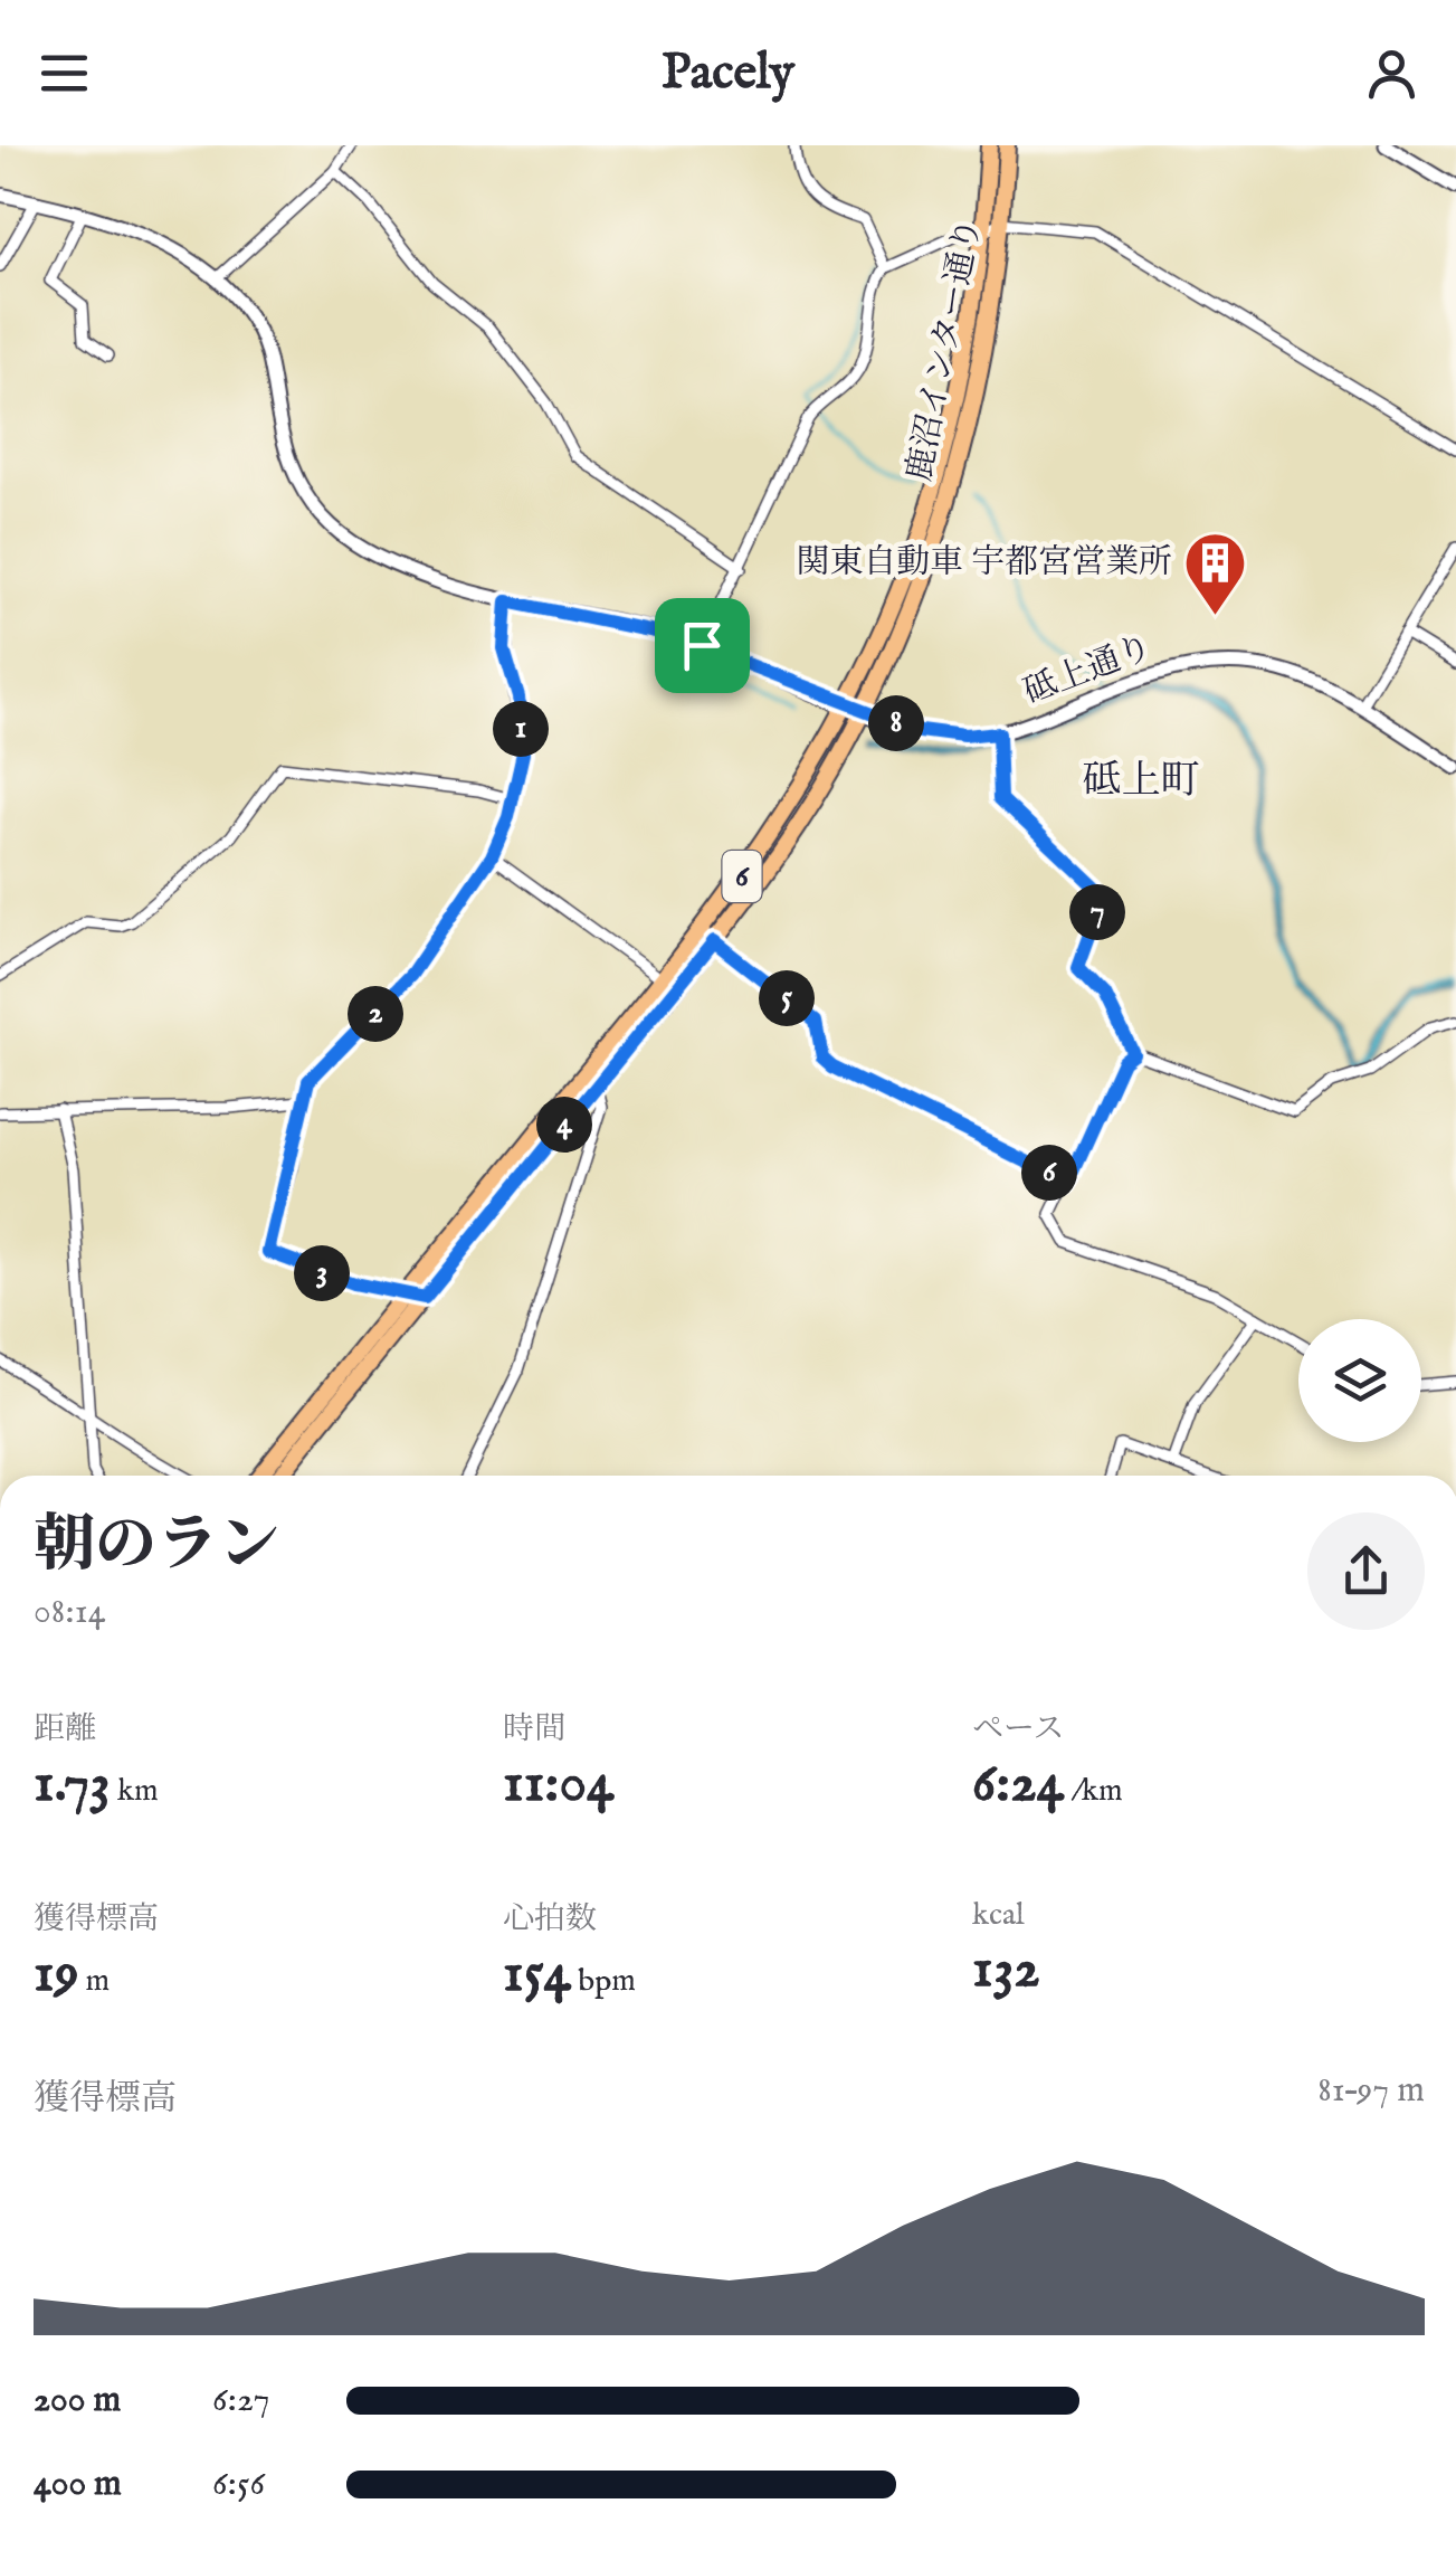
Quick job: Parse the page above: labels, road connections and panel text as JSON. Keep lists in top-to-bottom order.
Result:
{
  "streets": {
    "main road": ["鹿沼インター通り", "6"],
    "street": ["砥上通り"]
  },
  "crossings": [
    ["鹿沼インター通り", "砥上通り"]
  ],
  "districts": ["砥上町"],
  "places": {
    "building": ["関東自動車 宇都宮営業所"]
  },
  "page": {
    "header": "Pacely",
    "pins": [
      "8",
      "1",
      "7",
      "5",
      "2",
      "4",
      "6",
      "3"
    ],
    "heading": ["朝のラン", "08:14"],
    "stats": [
      ["距離", "1.73 km"],
      ["時間", "11:04"],
      ["ペース", "6:24 /km"],
      ["獲得標高", "19 m"],
      ["心拍数", "154 bpm"],
      ["kcal", "132"]
    ],
    "chart": ["獲得標高", "81–97 m"],
    "list": [
      {
        "name": "200 m",
        "note": "6:27"
      },
      {
        "name": "400 m",
        "note": "6:56"
      }
    ]
  }
}
